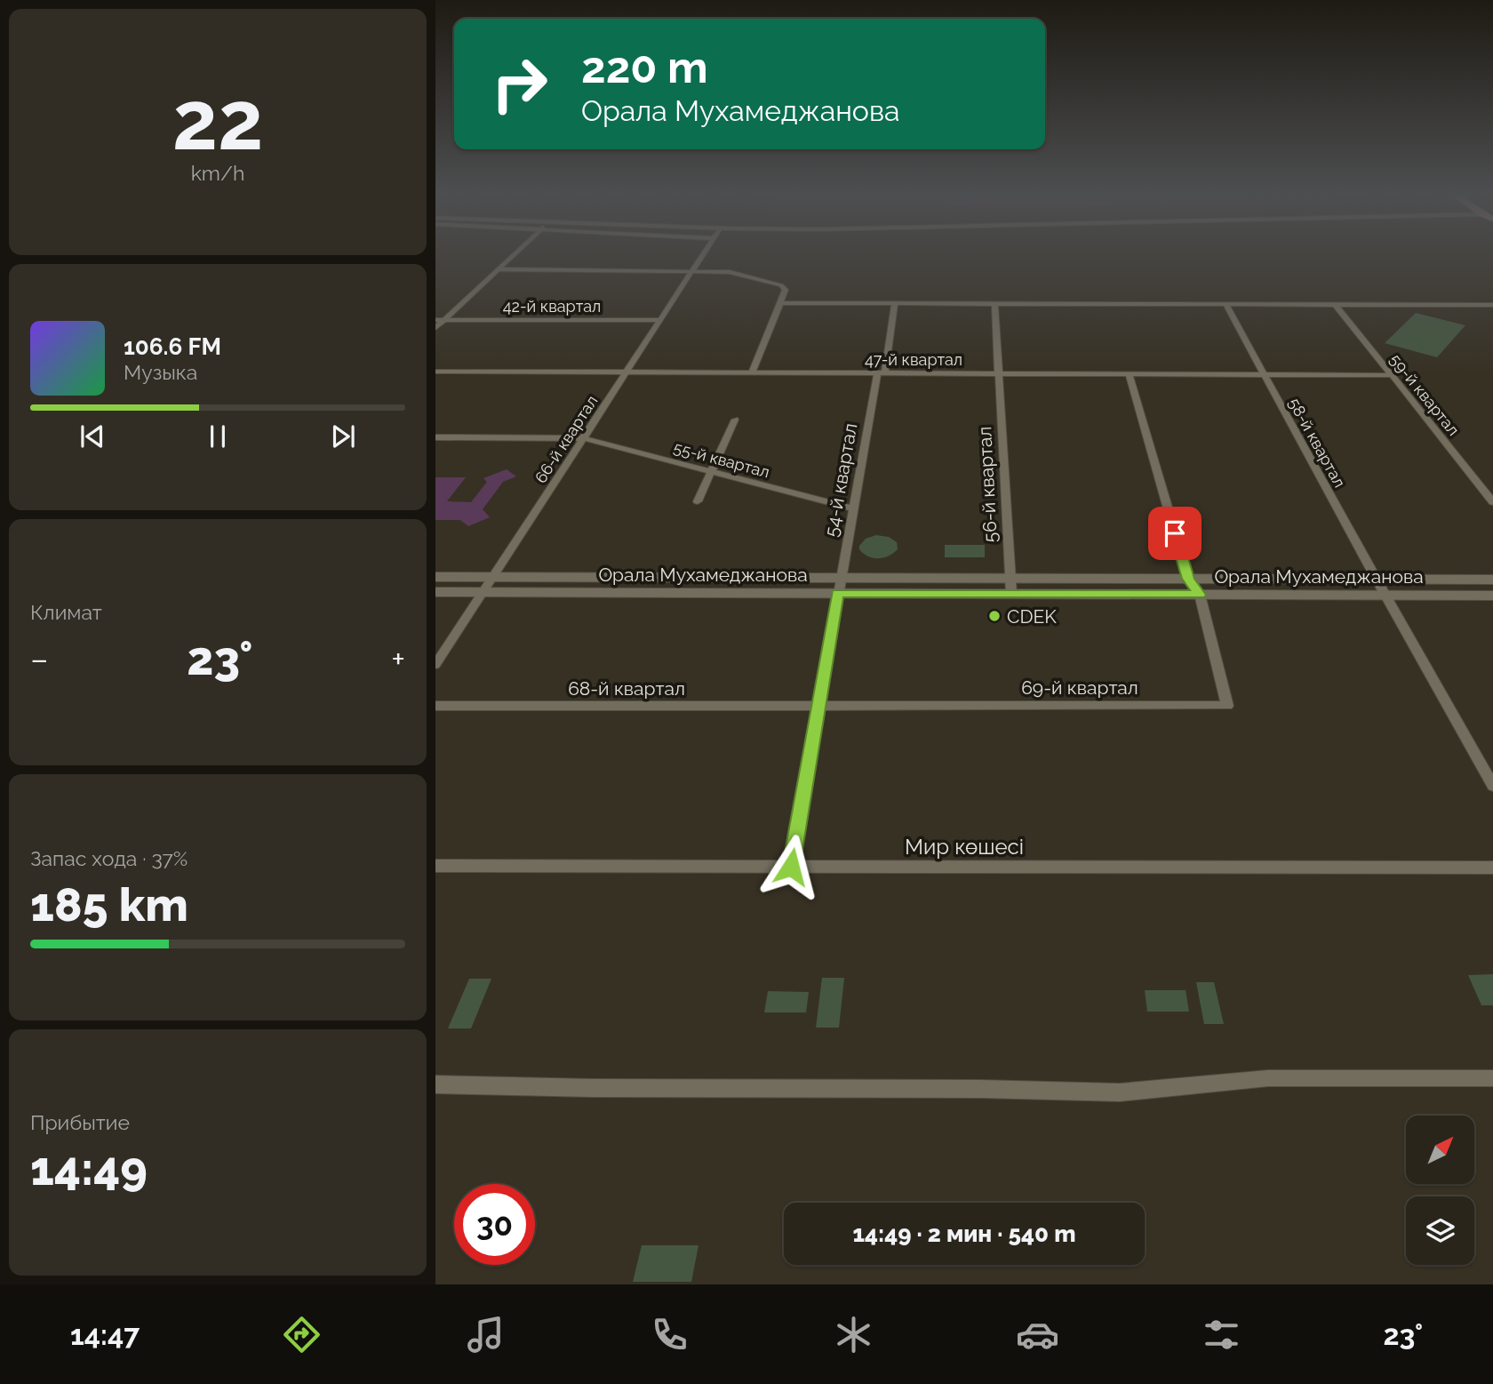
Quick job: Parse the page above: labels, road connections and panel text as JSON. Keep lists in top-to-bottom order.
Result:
{
  "streets": {
    "street": [
      "42-й квартал",
      "47-й квартал",
      "59-й квартал",
      "66-й квартал",
      "58-й квартал",
      "55-й квартал",
      "54-й квартал",
      "56-й квартал",
      "Орала Мухамеджанова",
      "69-й квартал",
      "68-й квартал",
      "Мир көшесі"
    ]
  },
  "crossings": [
    ["42-й квартал", "66-й квартал"],
    ["47-й квартал", "59-й квартал"],
    ["47-й квартал", "66-й квартал"],
    ["47-й квартал", "58-й квартал"],
    ["47-й квартал", "54-й квартал"],
    ["47-й квартал", "56-й квартал"],
    ["66-й квартал", "55-й квартал"],
    ["66-й квартал", "Орала Мухамеджанова"],
    ["58-й квартал", "Орала Мухамеджанова"],
    ["55-й квартал", "54-й квартал"],
    ["54-й квартал", "Орала Мухамеджанова"],
    ["54-й квартал", "69-й квартал"],
    ["54-й квартал", "68-й квартал"],
    ["54-й квартал", "Мир көшесі"],
    ["56-й квартал", "Орала Мухамеджанова"],
    ["Орала Мухамеджанова", "69-й квартал"],
    ["69-й квартал", "68-й квартал"]
  ],
  "places": ["CDEK"],
  "north": "top right",
  "page": {
    "tile": [
      ["22", "km/h"],
      "Климат",
      ["Запас хода · 37%", "185 km"],
      ["Прибытие", "14:49"]
    ],
    "turn": ["220 m", "Орала Мухамеджанова"],
    "song": ["106.6 FM", "Музыка"],
    "heat": ["−", "23°", "+"],
    "limit": "30",
    "trip": "14:49 · 2 мин · 540 m",
    "tabs": ["14:47", "23°"]
  }
}
